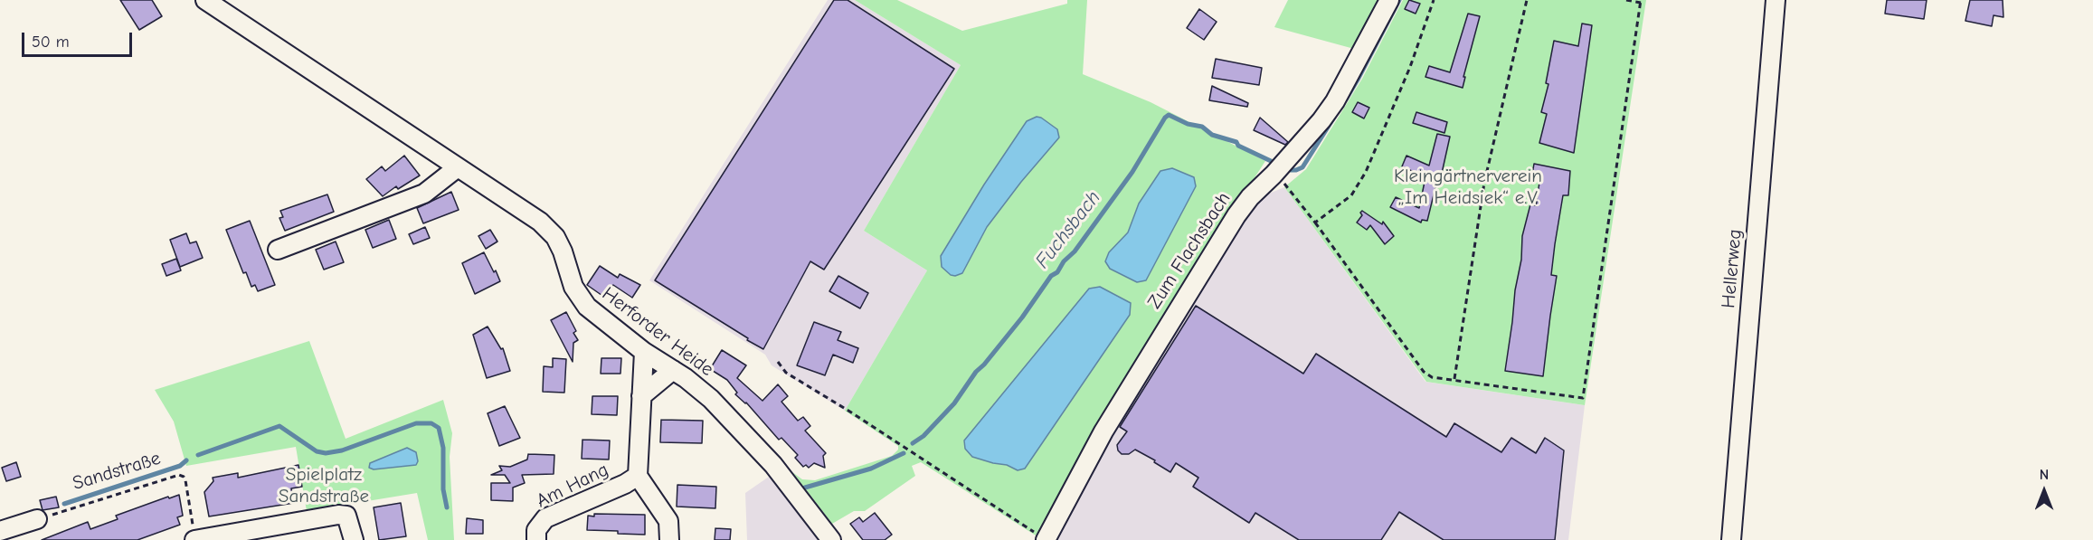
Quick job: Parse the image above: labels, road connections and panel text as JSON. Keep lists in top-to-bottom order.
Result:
{
  "streets": {
    "street": [
      "Zum Flachsbach",
      "Hellerweg",
      "Herforder Heide",
      "Am Hang"
    ],
    "path": ["Sandstraße"]
  },
  "water": ["Fuchsbach"],
  "parks": ["Kleingärtnerverein „Im Heidsiek“ e.V.", "Spielplatz Sandstraße"],
  "scale_bar": "50 m",
  "north": "top"
}
